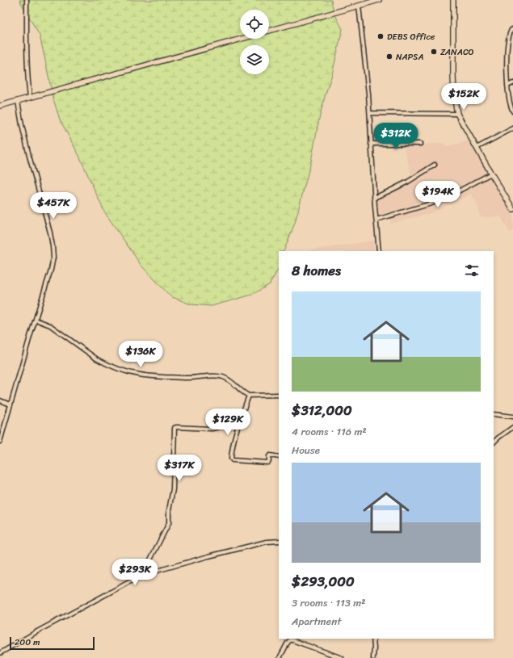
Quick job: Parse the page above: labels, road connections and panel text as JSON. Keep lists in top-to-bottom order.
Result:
{
  "places": ["DEBS Office", "ZANACO", "NAPSA"],
  "scale_bar": "200 m",
  "page": {
    "price": [
      "$152K",
      "$312K",
      "$194K",
      "$457K",
      "$136K",
      "$129K",
      "$317K",
      "$293K"
    ],
    "heading": "8 homes",
    "list": [
      {
        "name": "$312,000",
        "note": "4 rooms · 116 m² · House"
      },
      {
        "name": "$293,000",
        "note": "3 rooms · 113 m² · Apartment"
      }
    ],
    "scale": "200 m"
  }
}
